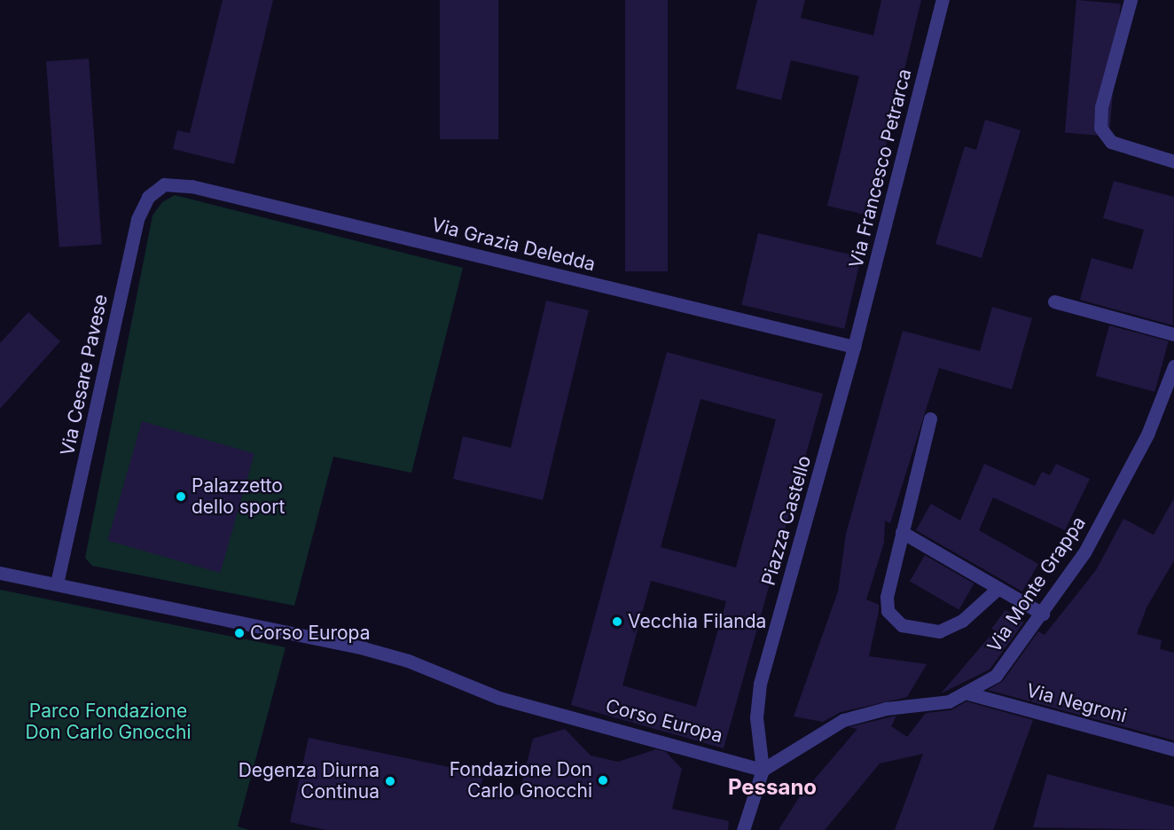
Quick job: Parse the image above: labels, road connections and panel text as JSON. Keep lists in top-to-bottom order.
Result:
{
  "streets": {
    "street": [
      "Via Francesco Petrarca",
      "Via Grazia Deledda",
      "Via Cesare Pavese",
      "Piazza Castello",
      "Via Monte Grappa",
      "Via Negroni",
      "Corso Europa"
    ]
  },
  "crossings": [
    ["Via Francesco Petrarca", "Via Grazia Deledda"],
    ["Via Francesco Petrarca", "Piazza Castello"],
    ["Via Grazia Deledda", "Via Cesare Pavese"],
    ["Via Grazia Deledda", "Piazza Castello"],
    ["Via Cesare Pavese", "Corso Europa"],
    ["Piazza Castello", "Via Monte Grappa"],
    ["Piazza Castello", "Corso Europa"],
    ["Via Monte Grappa", "Via Negroni"],
    ["Via Monte Grappa", "Corso Europa"]
  ],
  "districts": ["Pessano"],
  "parks": ["Parco Fondazione Don Carlo Gnocchi"],
  "places": [
    "Palazzetto dello sport",
    "Vecchia Filanda",
    "Corso Europa",
    "Fondazione Don Carlo Gnocchi",
    "Degenza Diurna Continua"
  ]
}
